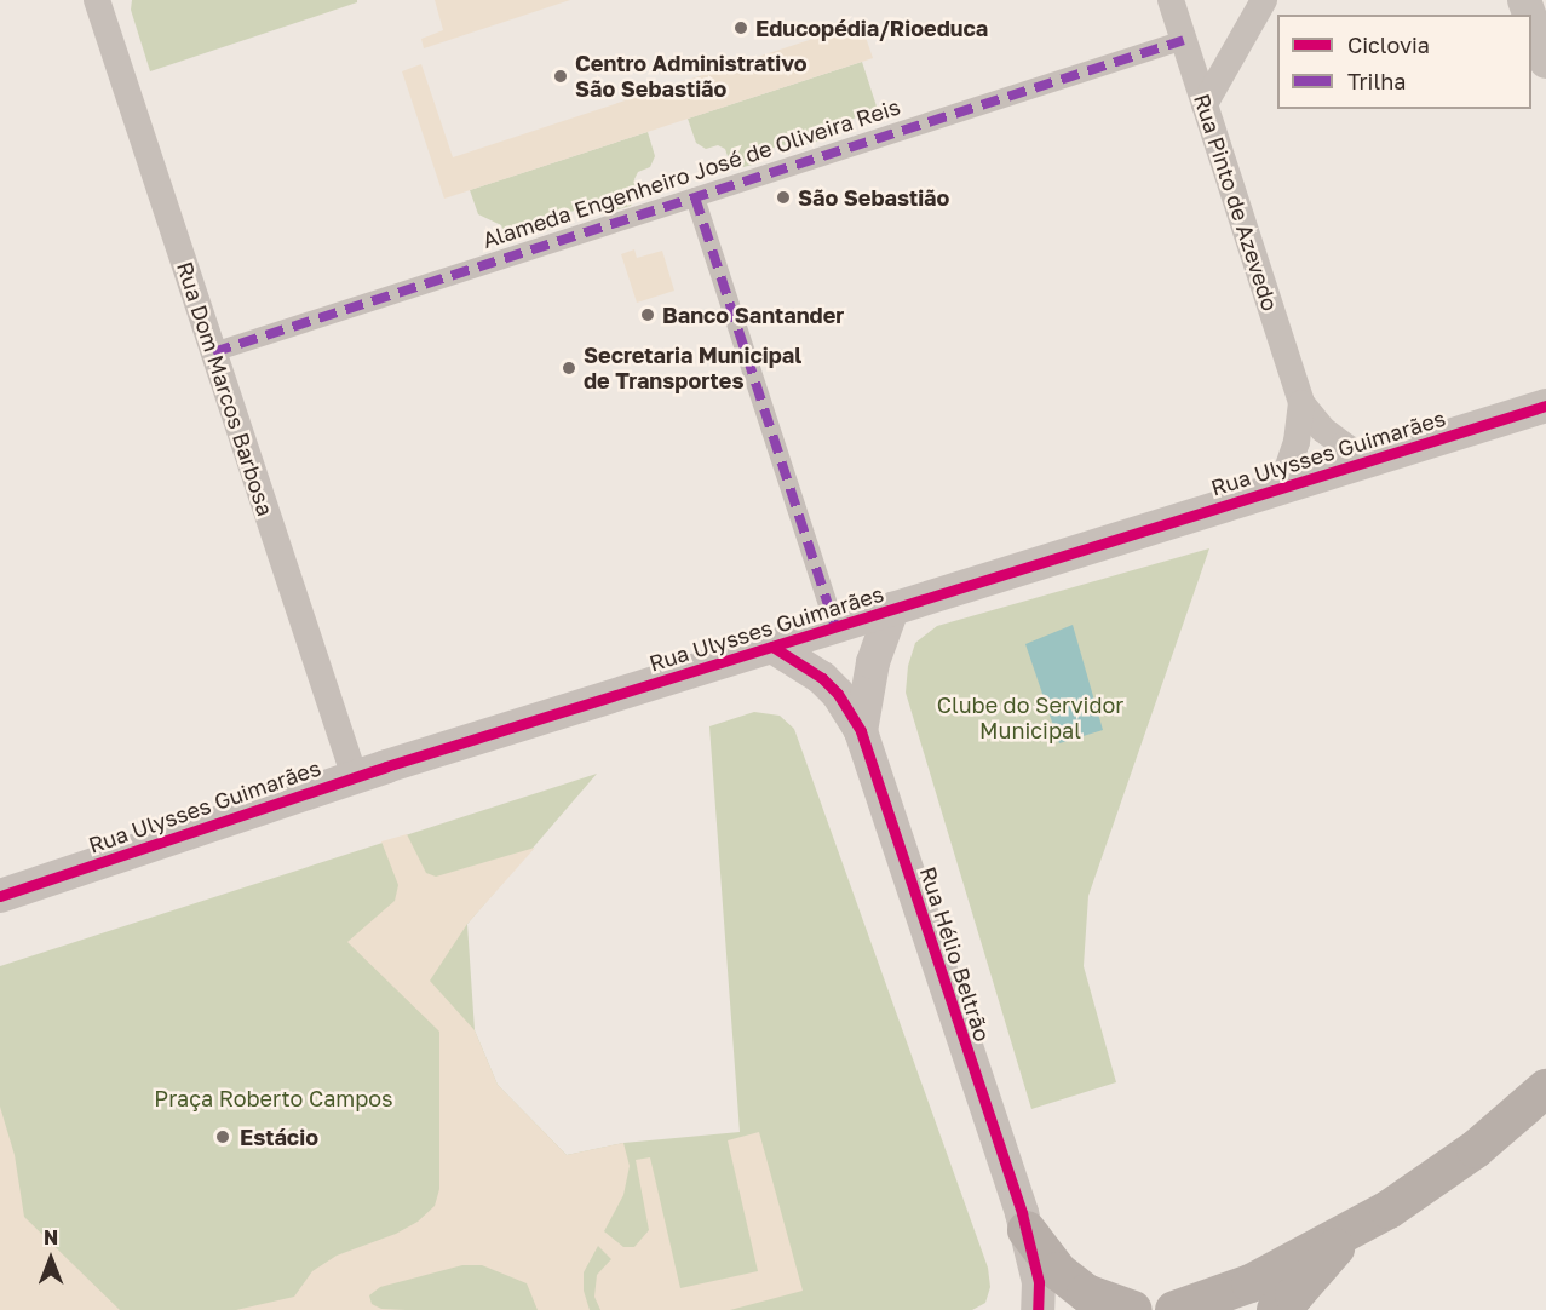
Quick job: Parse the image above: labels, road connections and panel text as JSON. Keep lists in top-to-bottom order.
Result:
{
  "streets": {
    "street": [
      "Alameda Engenheiro José de Oliveira Reis",
      "Rua Pinto de Azevedo",
      "Rua Dom Marcos Barbosa",
      "Rua Ulysses Guimarães",
      "Rua Hélio Beltrão"
    ]
  },
  "crossings": [
    ["Alameda Engenheiro José de Oliveira Reis", "Rua Pinto de Azevedo"],
    ["Alameda Engenheiro José de Oliveira Reis", "Rua Dom Marcos Barbosa"],
    ["Rua Pinto de Azevedo", "Rua Ulysses Guimarães"],
    ["Rua Dom Marcos Barbosa", "Rua Ulysses Guimarães"],
    ["Rua Ulysses Guimarães", "Rua Hélio Beltrão"]
  ],
  "parks": ["Clube do Servidor Municipal", "Praça Roberto Campos"],
  "places": [
    "Educopédia/Rioeduca",
    "Centro Administrativo São Sebastião",
    "São Sebastião",
    "Banco Santander",
    "Secretaria Municipal de Transportes",
    "Estácio"
  ],
  "legend": ["Ciclovia", "Trilha"],
  "north": "top"
}
